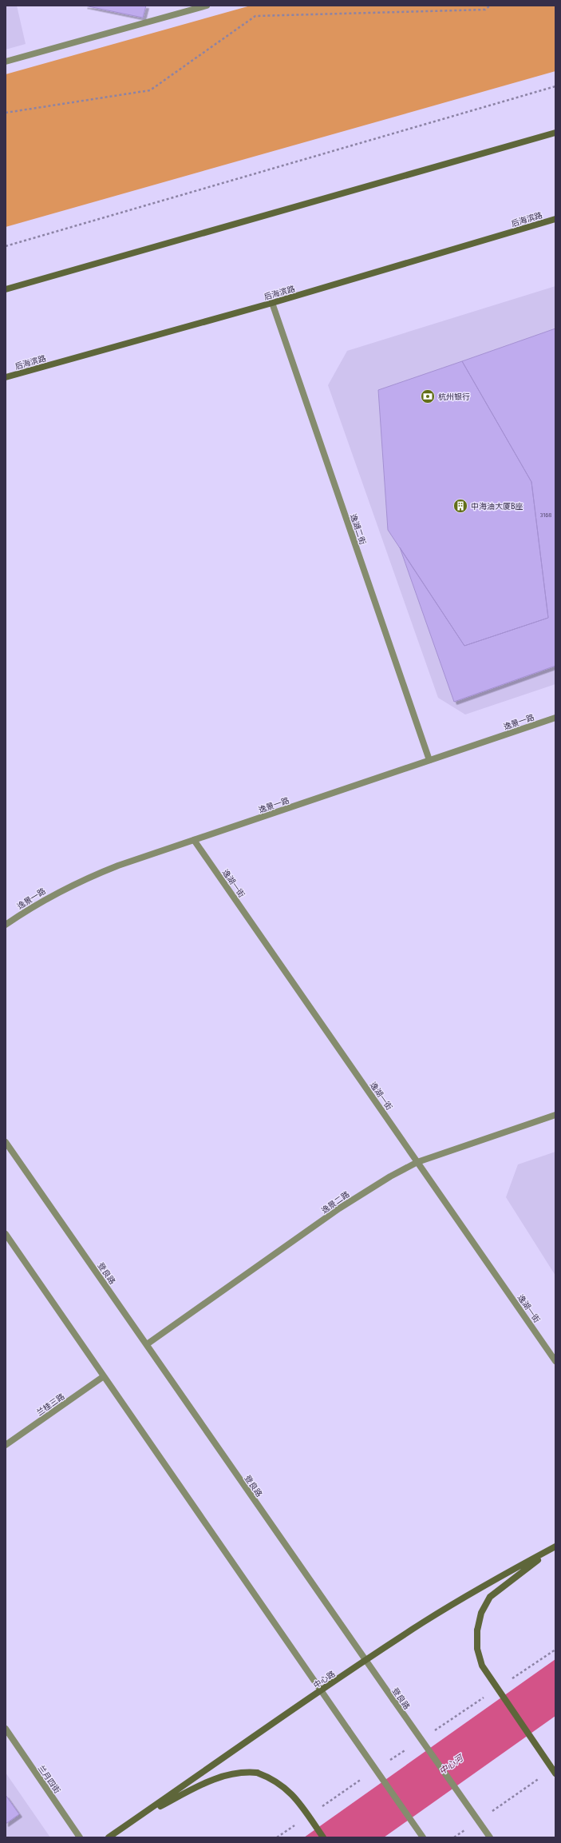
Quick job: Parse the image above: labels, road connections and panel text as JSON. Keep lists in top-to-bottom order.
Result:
{
  "streets": {
    "main road": ["后海滨路", "中心路"],
    "street": [
      "逸湖二街",
      "逸景一路",
      "逸湖一街",
      "逸景二路",
      "登良路",
      "兰桂三路",
      "兰月四街"
    ]
  },
  "crossings": [
    ["后海滨路", "逸湖二街"],
    ["逸湖二街", "逸景一路"],
    ["逸景一路", "逸湖一街"],
    ["逸湖一街", "逸景二路"],
    ["逸景二路", "登良路"],
    ["登良路", "中心路"]
  ],
  "water": ["中心河"],
  "places": {
    "bank": ["杭州银行"],
    "building": ["中海油大厦B座"]
  },
  "house_numbers": ["3168"]
}
